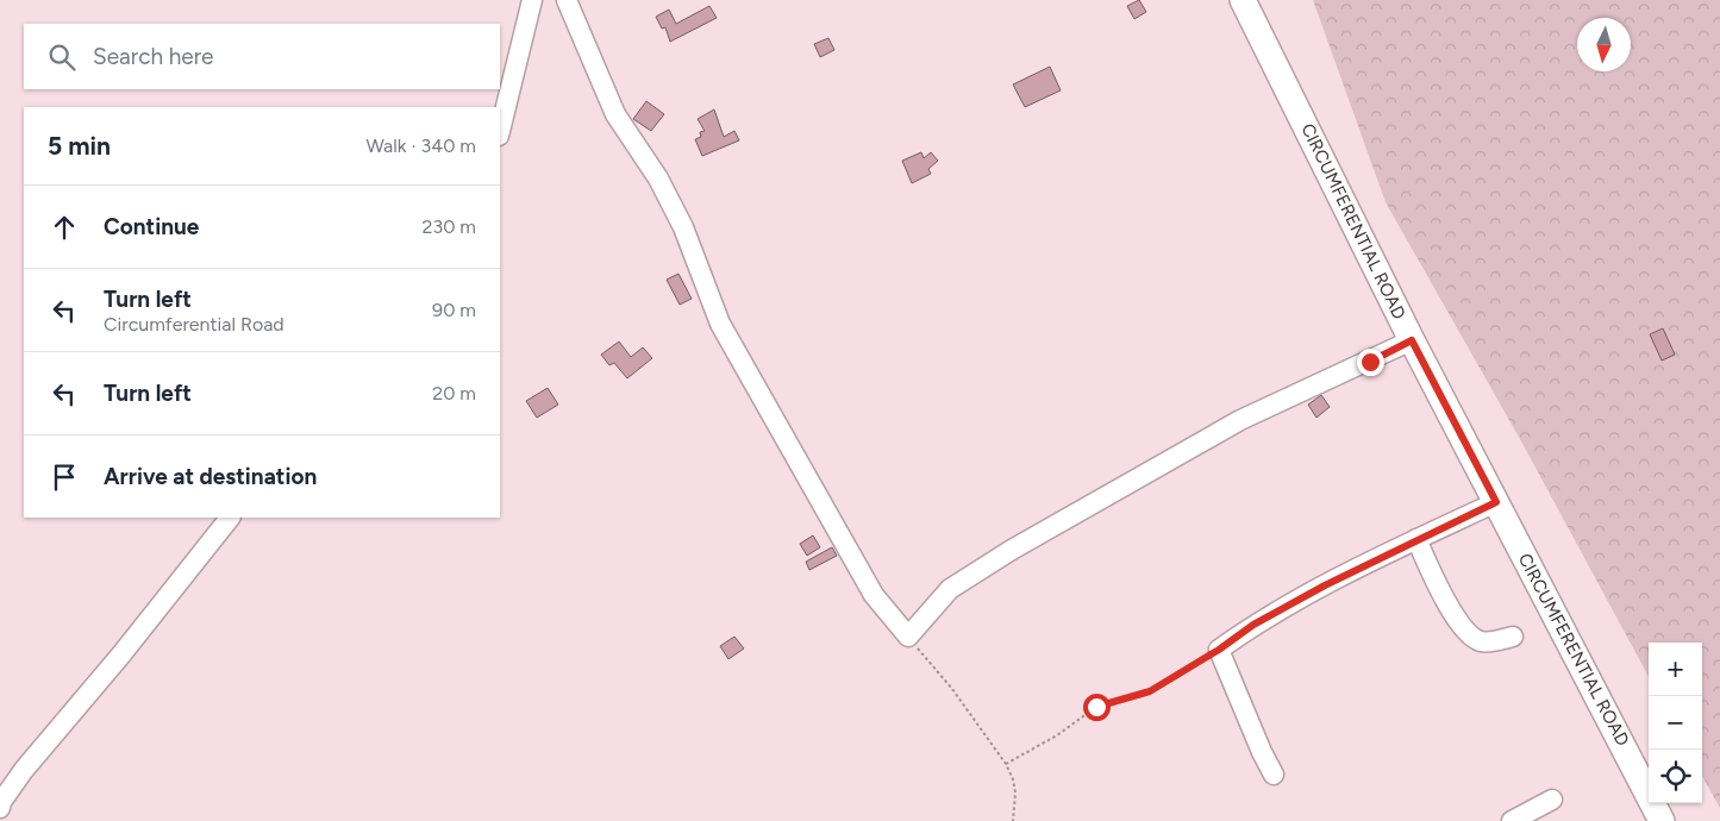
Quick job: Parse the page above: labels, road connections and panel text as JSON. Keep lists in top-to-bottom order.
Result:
{
  "streets": {
    "main road": ["CIRCUMFERENTIAL ROAD"]
  },
  "north": "bottom",
  "page": {
    "search": "Search here",
    "heading": ["5 min", "Walk · 340 m"],
    "list": [
      ["Continue", "230 m"],
      ["Turn left", "Circumferential Road", "90 m"],
      ["Turn left", "20 m"],
      "Arrive at destination"
    ],
    "map_buttons": ["+", "−"]
  }
}
